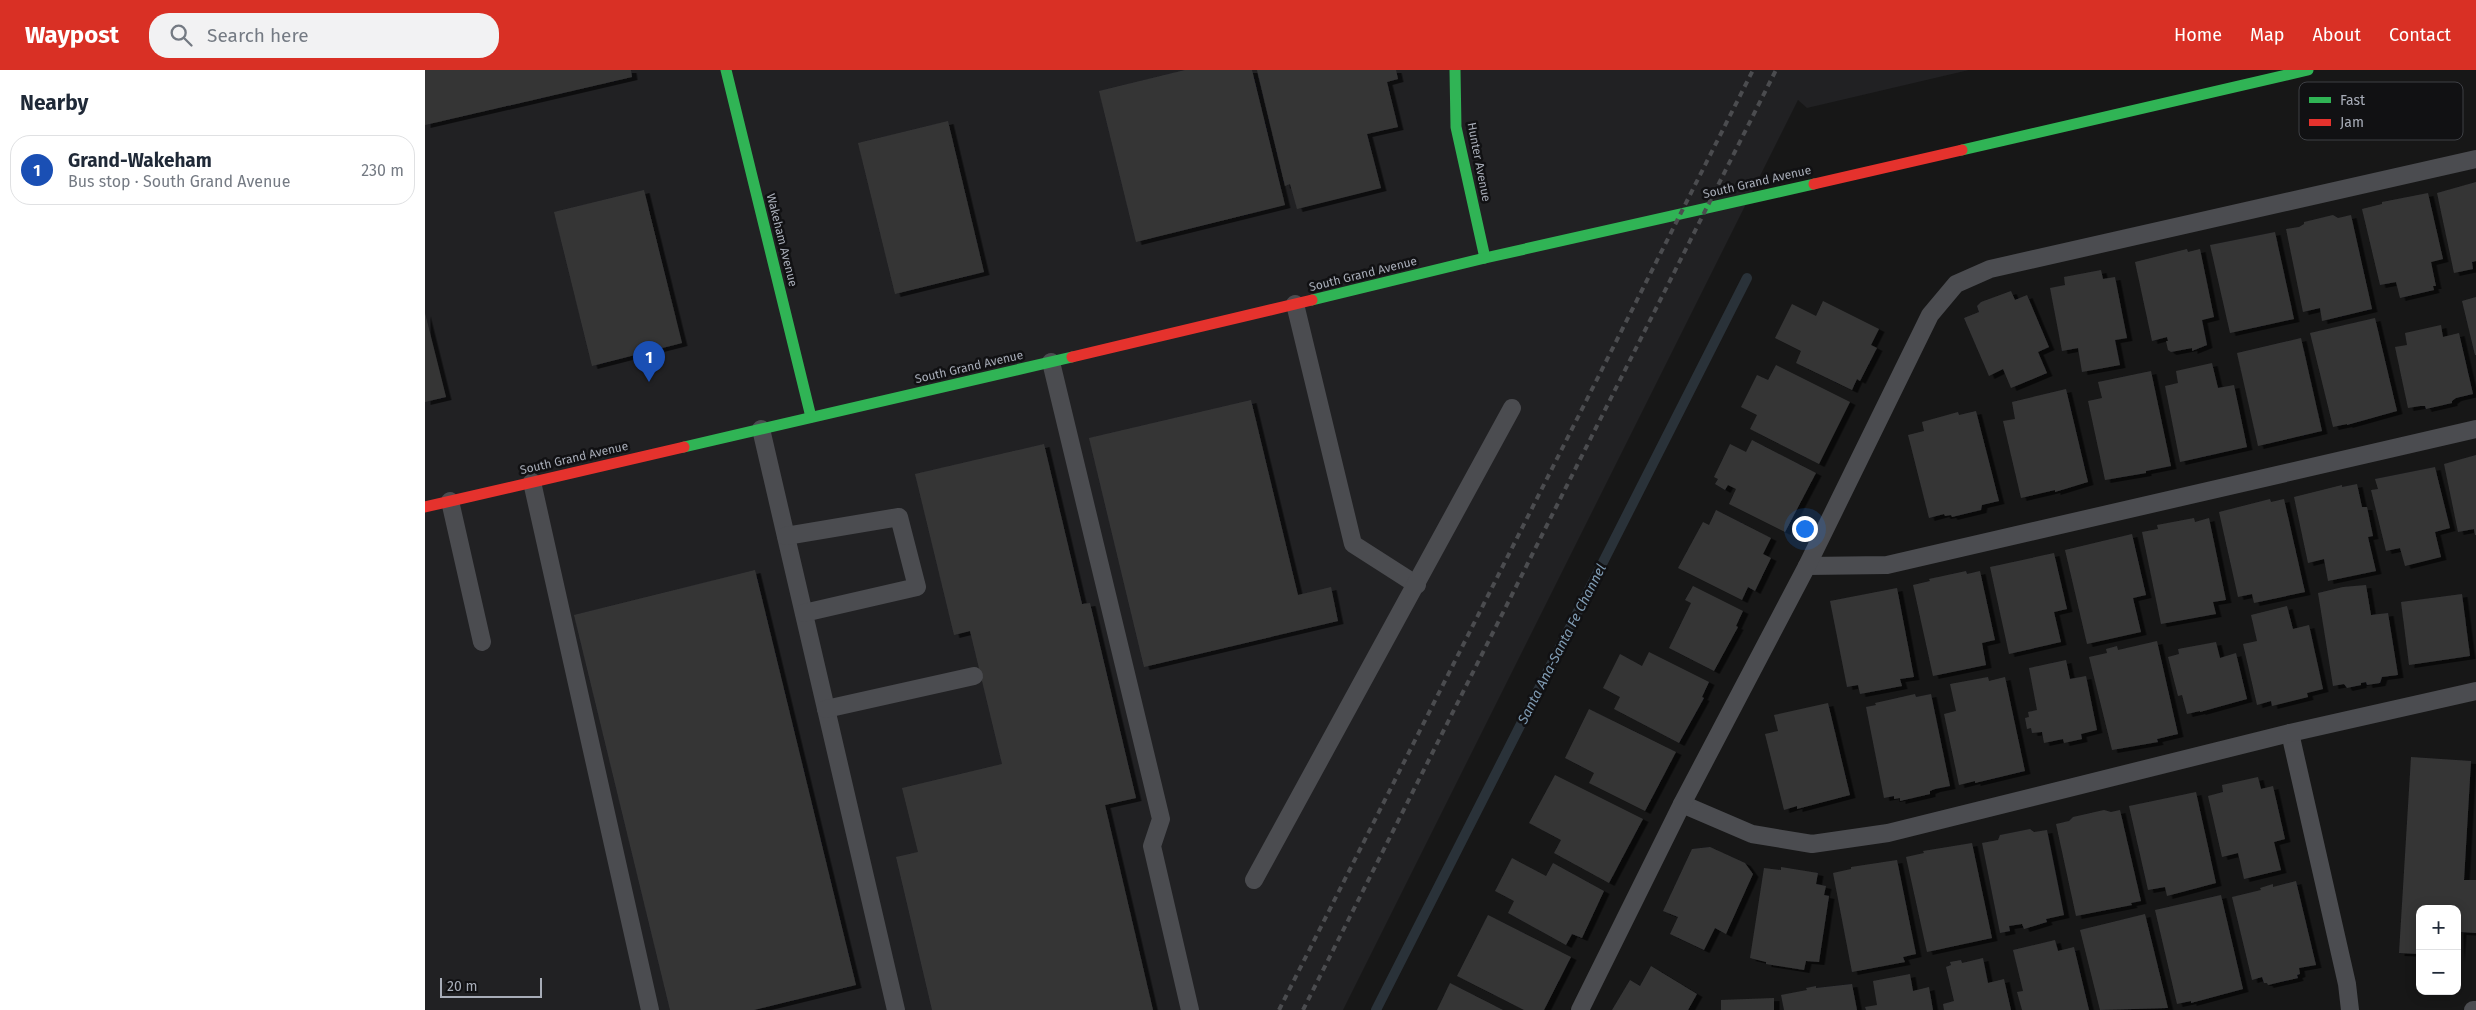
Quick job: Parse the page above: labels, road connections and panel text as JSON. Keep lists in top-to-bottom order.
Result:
{
  "streets": {
    "main road": ["Hunter Avenue", "South Grand Avenue", "Wakeham Avenue"]
  },
  "crossings": [
    ["Hunter Avenue", "South Grand Avenue"],
    ["South Grand Avenue", "Wakeham Avenue"]
  ],
  "water": ["Santa Ana-Santa Fe Channel"],
  "legend": ["Fast", "Jam"],
  "scale_bar": "20 m",
  "page": {
    "header": "Waypost",
    "search": "Search here",
    "nav": [
      "Home",
      "Map",
      "About",
      "Contact"
    ],
    "heading": "Nearby",
    "list": [
      {
        "mark": "1",
        "name": "Grand-Wakeham",
        "note": "Bus stop · South Grand Avenue",
        "value": "230 m"
      }
    ],
    "pins": "1",
    "map_buttons": ["+", "−"],
    "scale": "20 m"
  }
}
